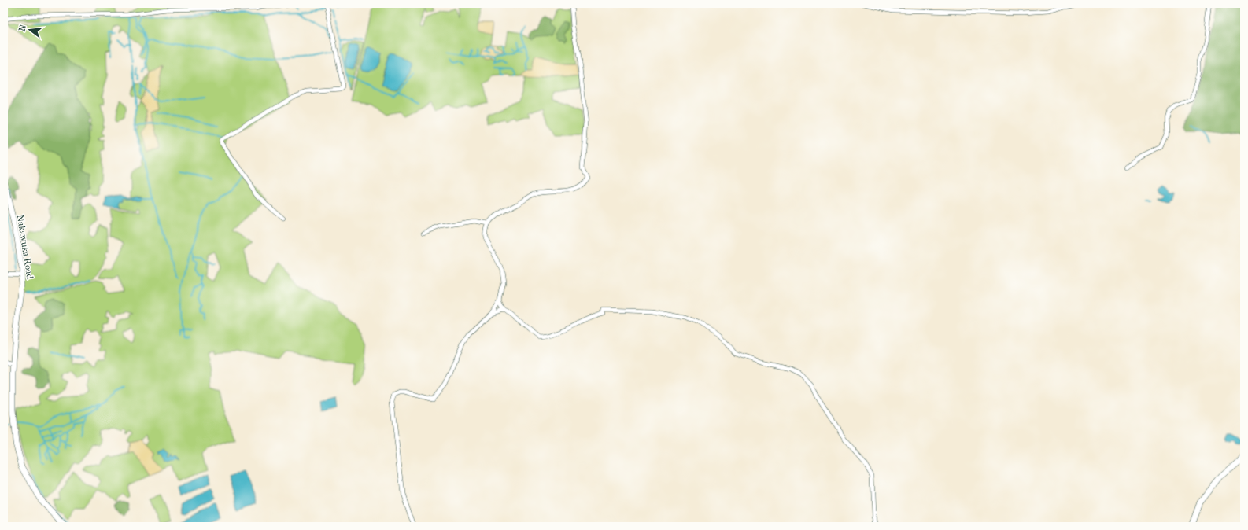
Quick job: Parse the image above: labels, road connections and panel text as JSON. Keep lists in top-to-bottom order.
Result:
{
  "streets": {
    "main road": ["Nakawuka Road"]
  },
  "north": "left"
}
